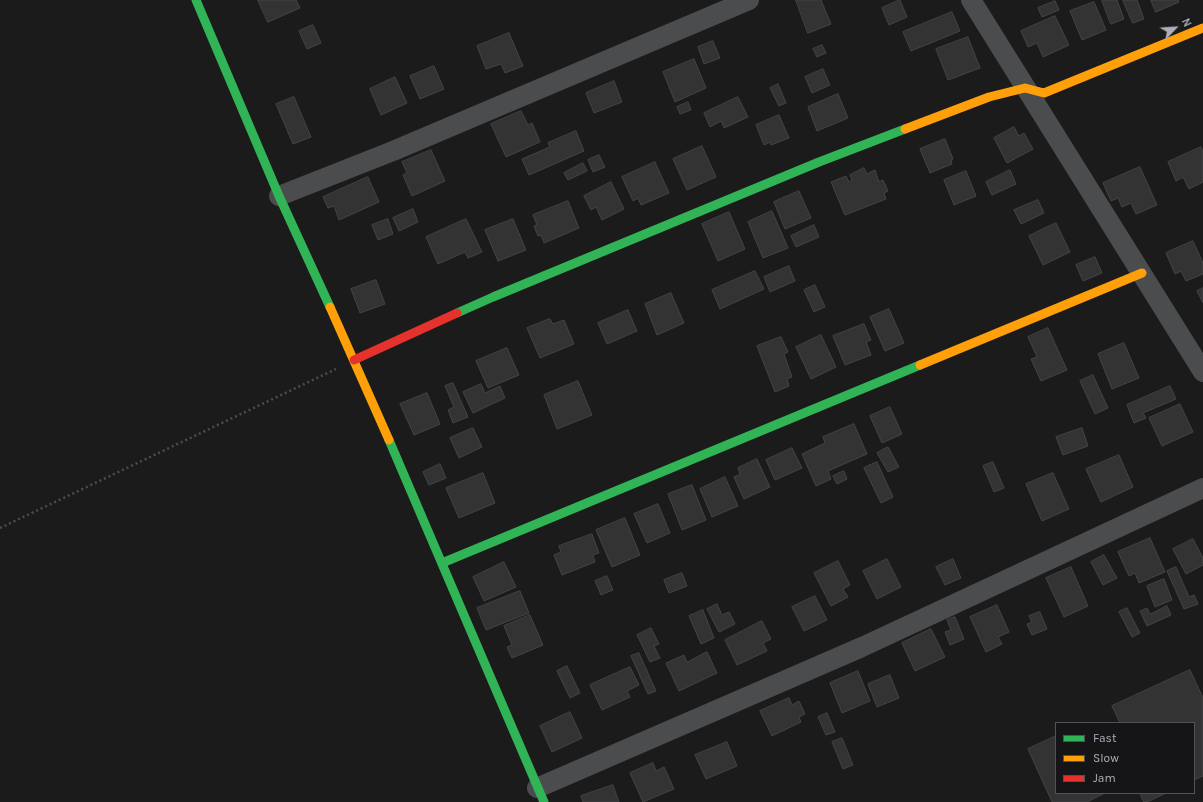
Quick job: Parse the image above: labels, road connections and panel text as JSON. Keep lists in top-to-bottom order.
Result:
{
  "legend": ["Fast", "Slow", "Jam"],
  "north": "top right"
}
